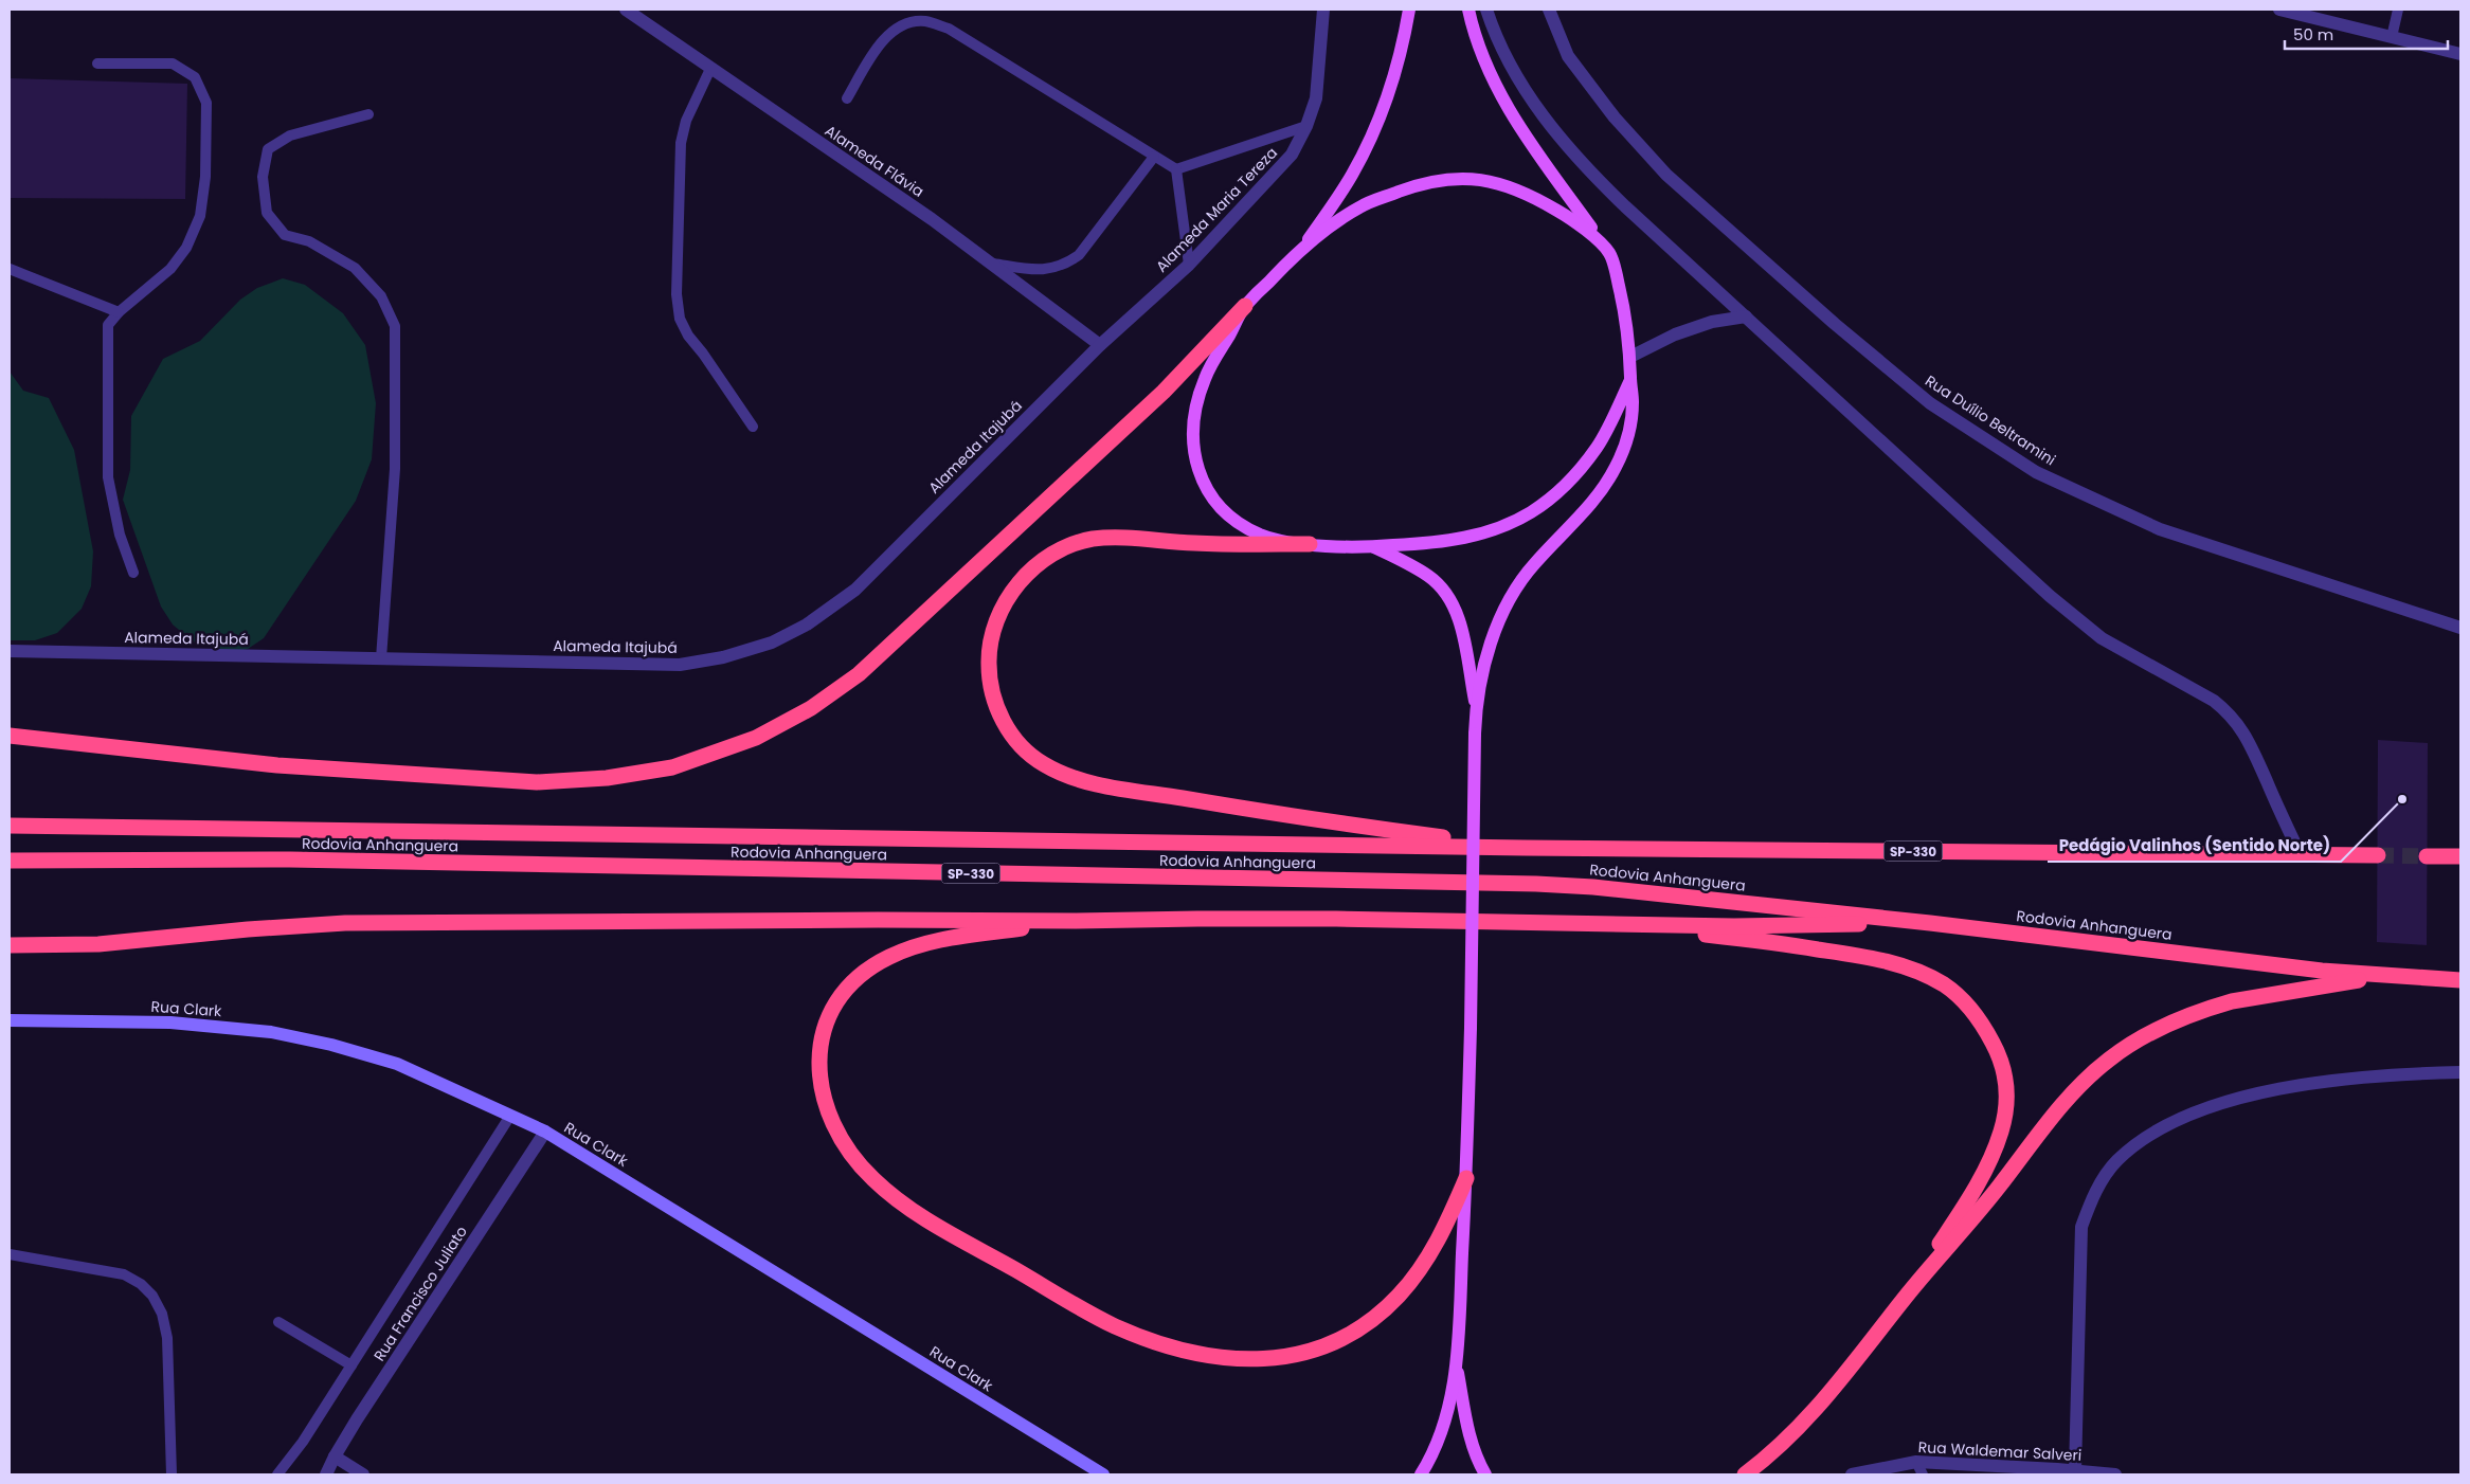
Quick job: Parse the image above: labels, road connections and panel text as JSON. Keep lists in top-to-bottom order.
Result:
{
  "streets": {
    "highway": ["Rodovia Anhanguera", "SP-330"],
    "street": [
      "Alameda Flávia",
      "Alameda Maria Tereza",
      "Rua Duílio Beltramini",
      "Alameda Itajubá",
      "Rua Clark",
      "Rua Francisco Juliato",
      "Rua Waldemar Salveri"
    ]
  },
  "crossings": [
    ["Alameda Flávia", "Alameda Maria Tereza"],
    ["Alameda Flávia", "Alameda Itajubá"],
    ["Alameda Maria Tereza", "Alameda Itajubá"],
    ["Rua Clark", "Rua Francisco Juliato"]
  ],
  "places": ["Pedágio Valinhos (Sentido Norte)"],
  "scale_bar": "50 m"
}
